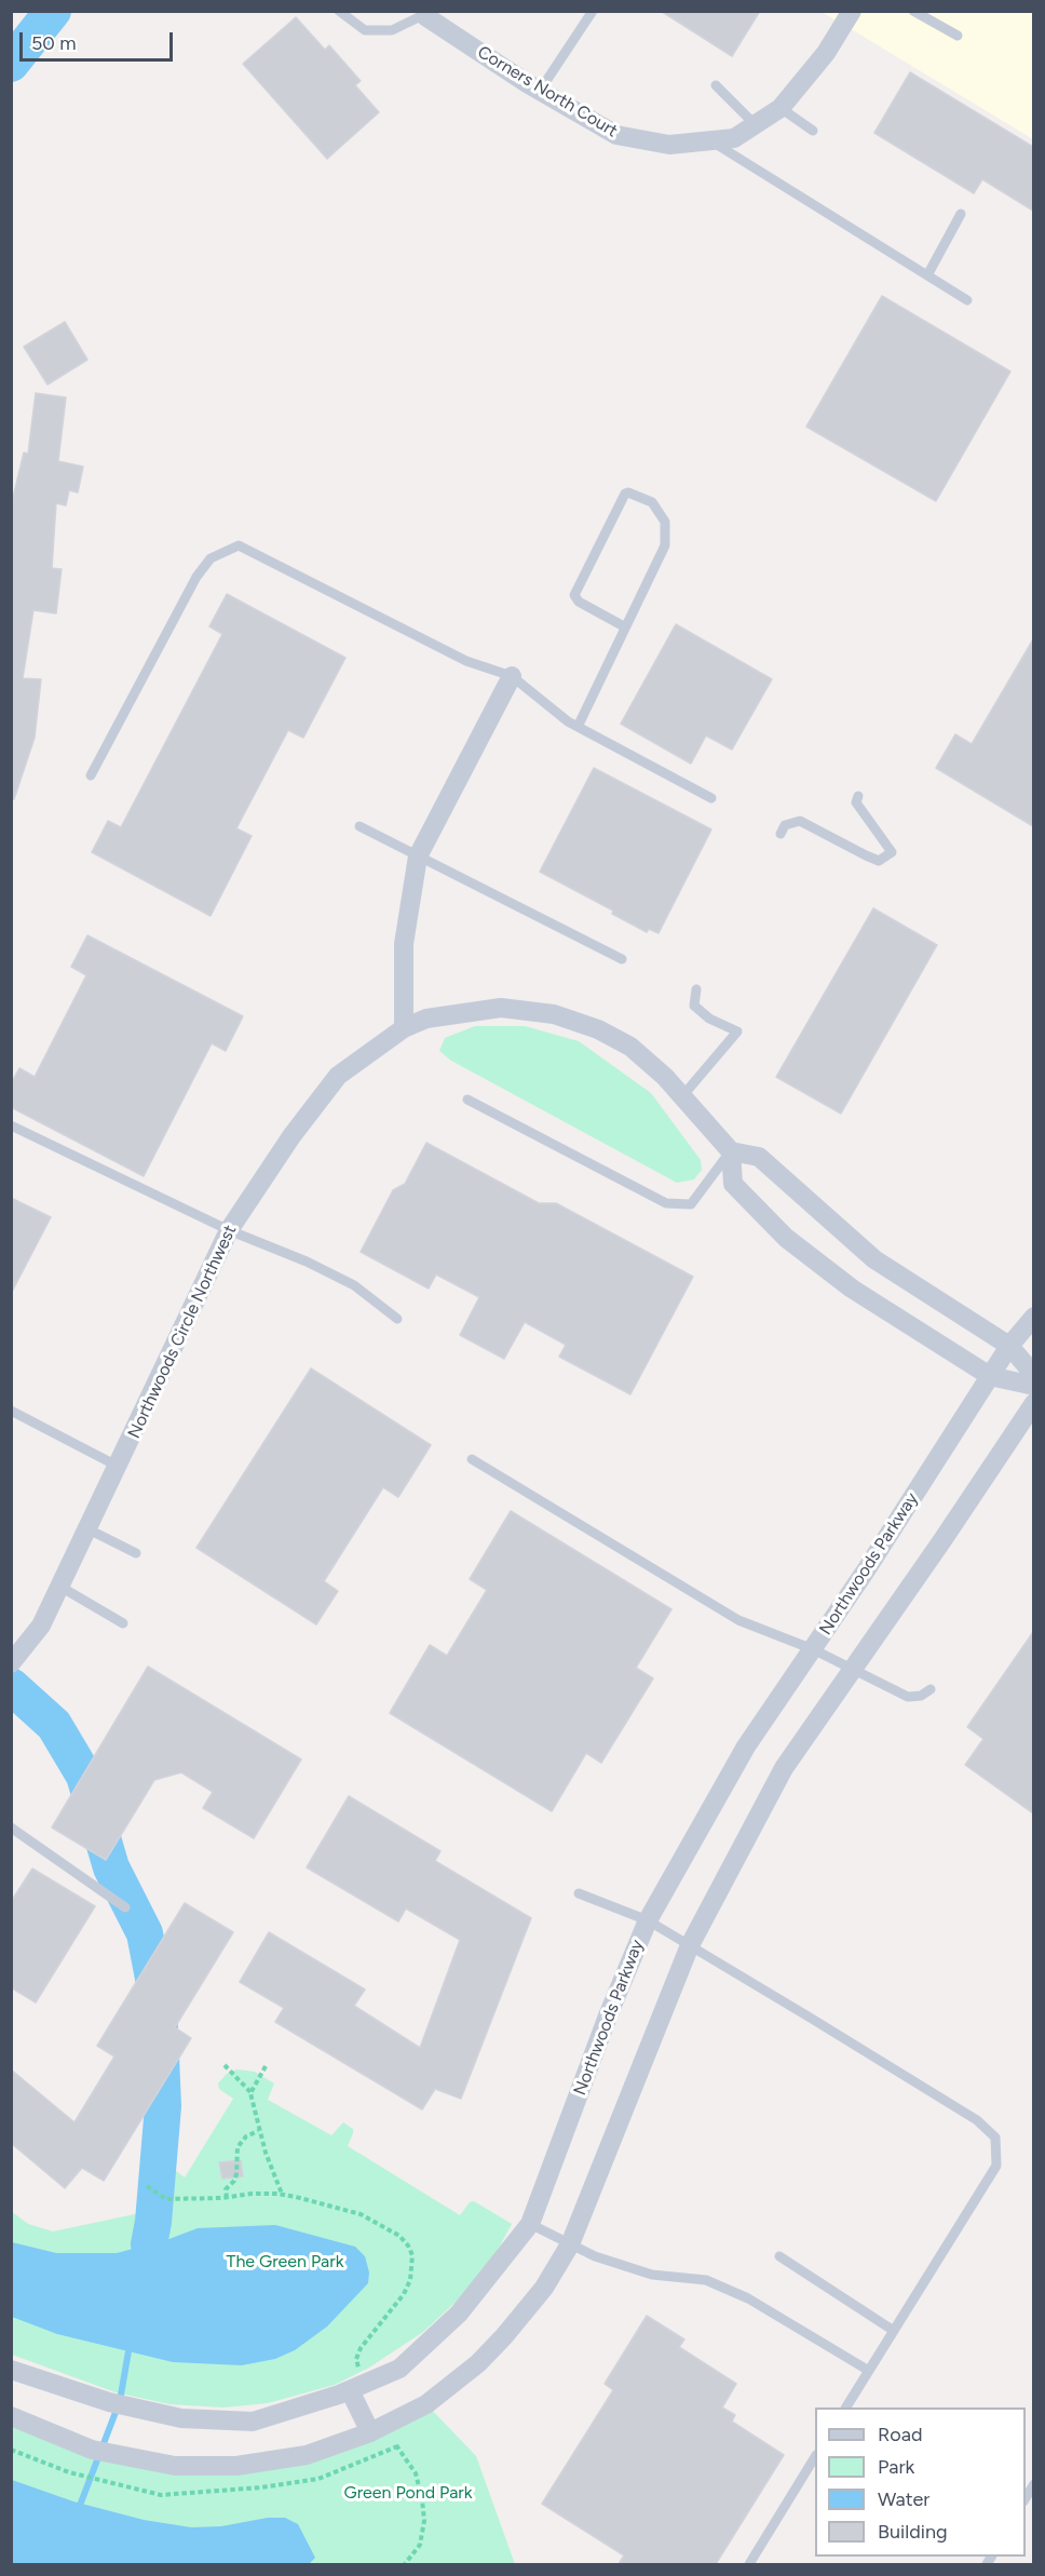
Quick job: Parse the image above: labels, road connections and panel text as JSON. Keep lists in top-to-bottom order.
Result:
{
  "streets": {
    "street": ["Corners North Court", "Northwoods Circle Northwest", "Northwoods Parkway"]
  },
  "parks": ["The Green Park", "Green Pond Park"],
  "legend": [
    "Road",
    "Park",
    "Water",
    "Building"
  ],
  "scale_bar": "50 m"
}
